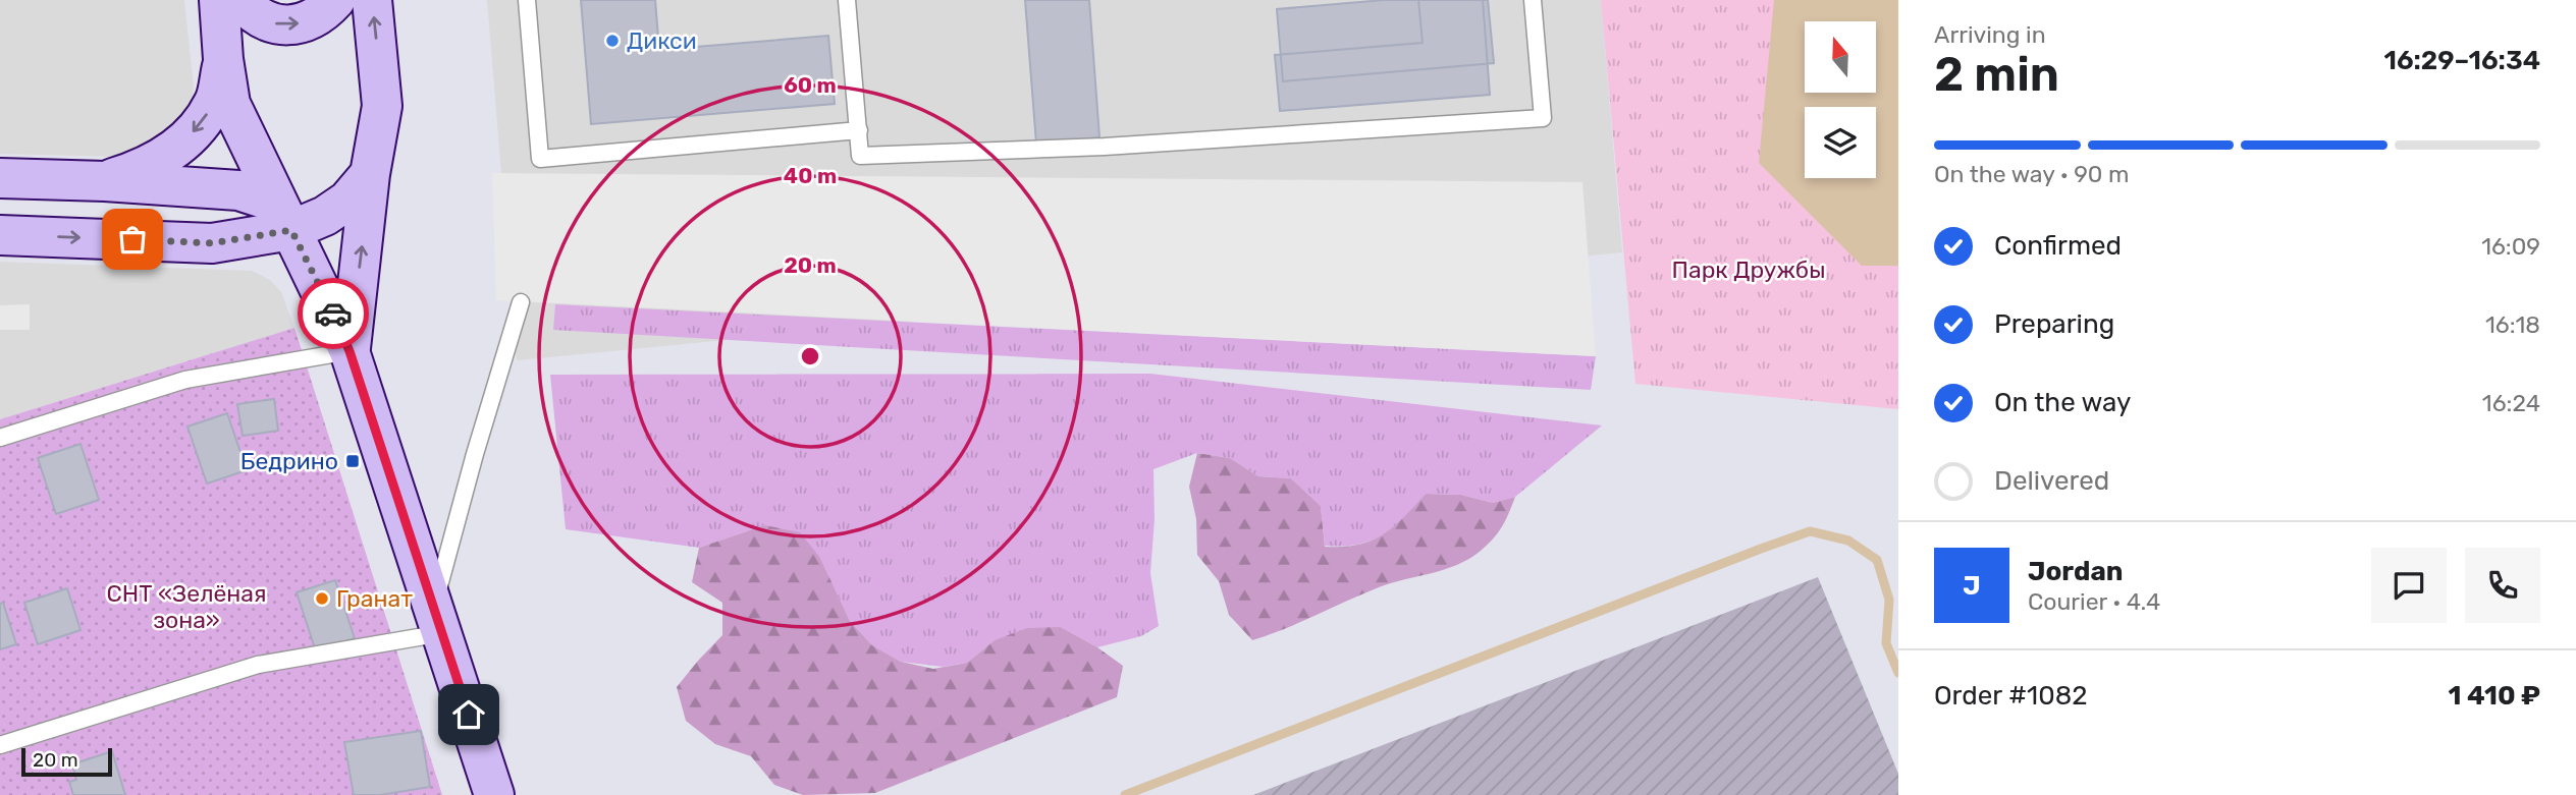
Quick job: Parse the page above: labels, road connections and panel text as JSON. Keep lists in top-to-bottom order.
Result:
{
  "parks": ["Парк Дружбы", "СНТ «Зелёная зона»"],
  "places": {
    "other": ["Дикси", "Гранат"],
    "transit": ["Бедрино"]
  },
  "scale_bar": "20 m",
  "north": "top",
  "page": {
    "heading": ["2 min", "Arriving in", "16:29–16:34"],
    "panel": [
      "Jordan",
      "Courier · 4.4",
      "Order #1082",
      "1 410 ₽"
    ],
    "bar": "On the way · 90 m",
    "list": [
      ["Confirmed", "16:09"],
      ["Preparing", "16:18"],
      ["On the way", "16:24"],
      "Delivered"
    ],
    "round": "J",
    "scale": "20 m"
  },
  "rings": ["60 m", "40 m", "20 m"]
}
